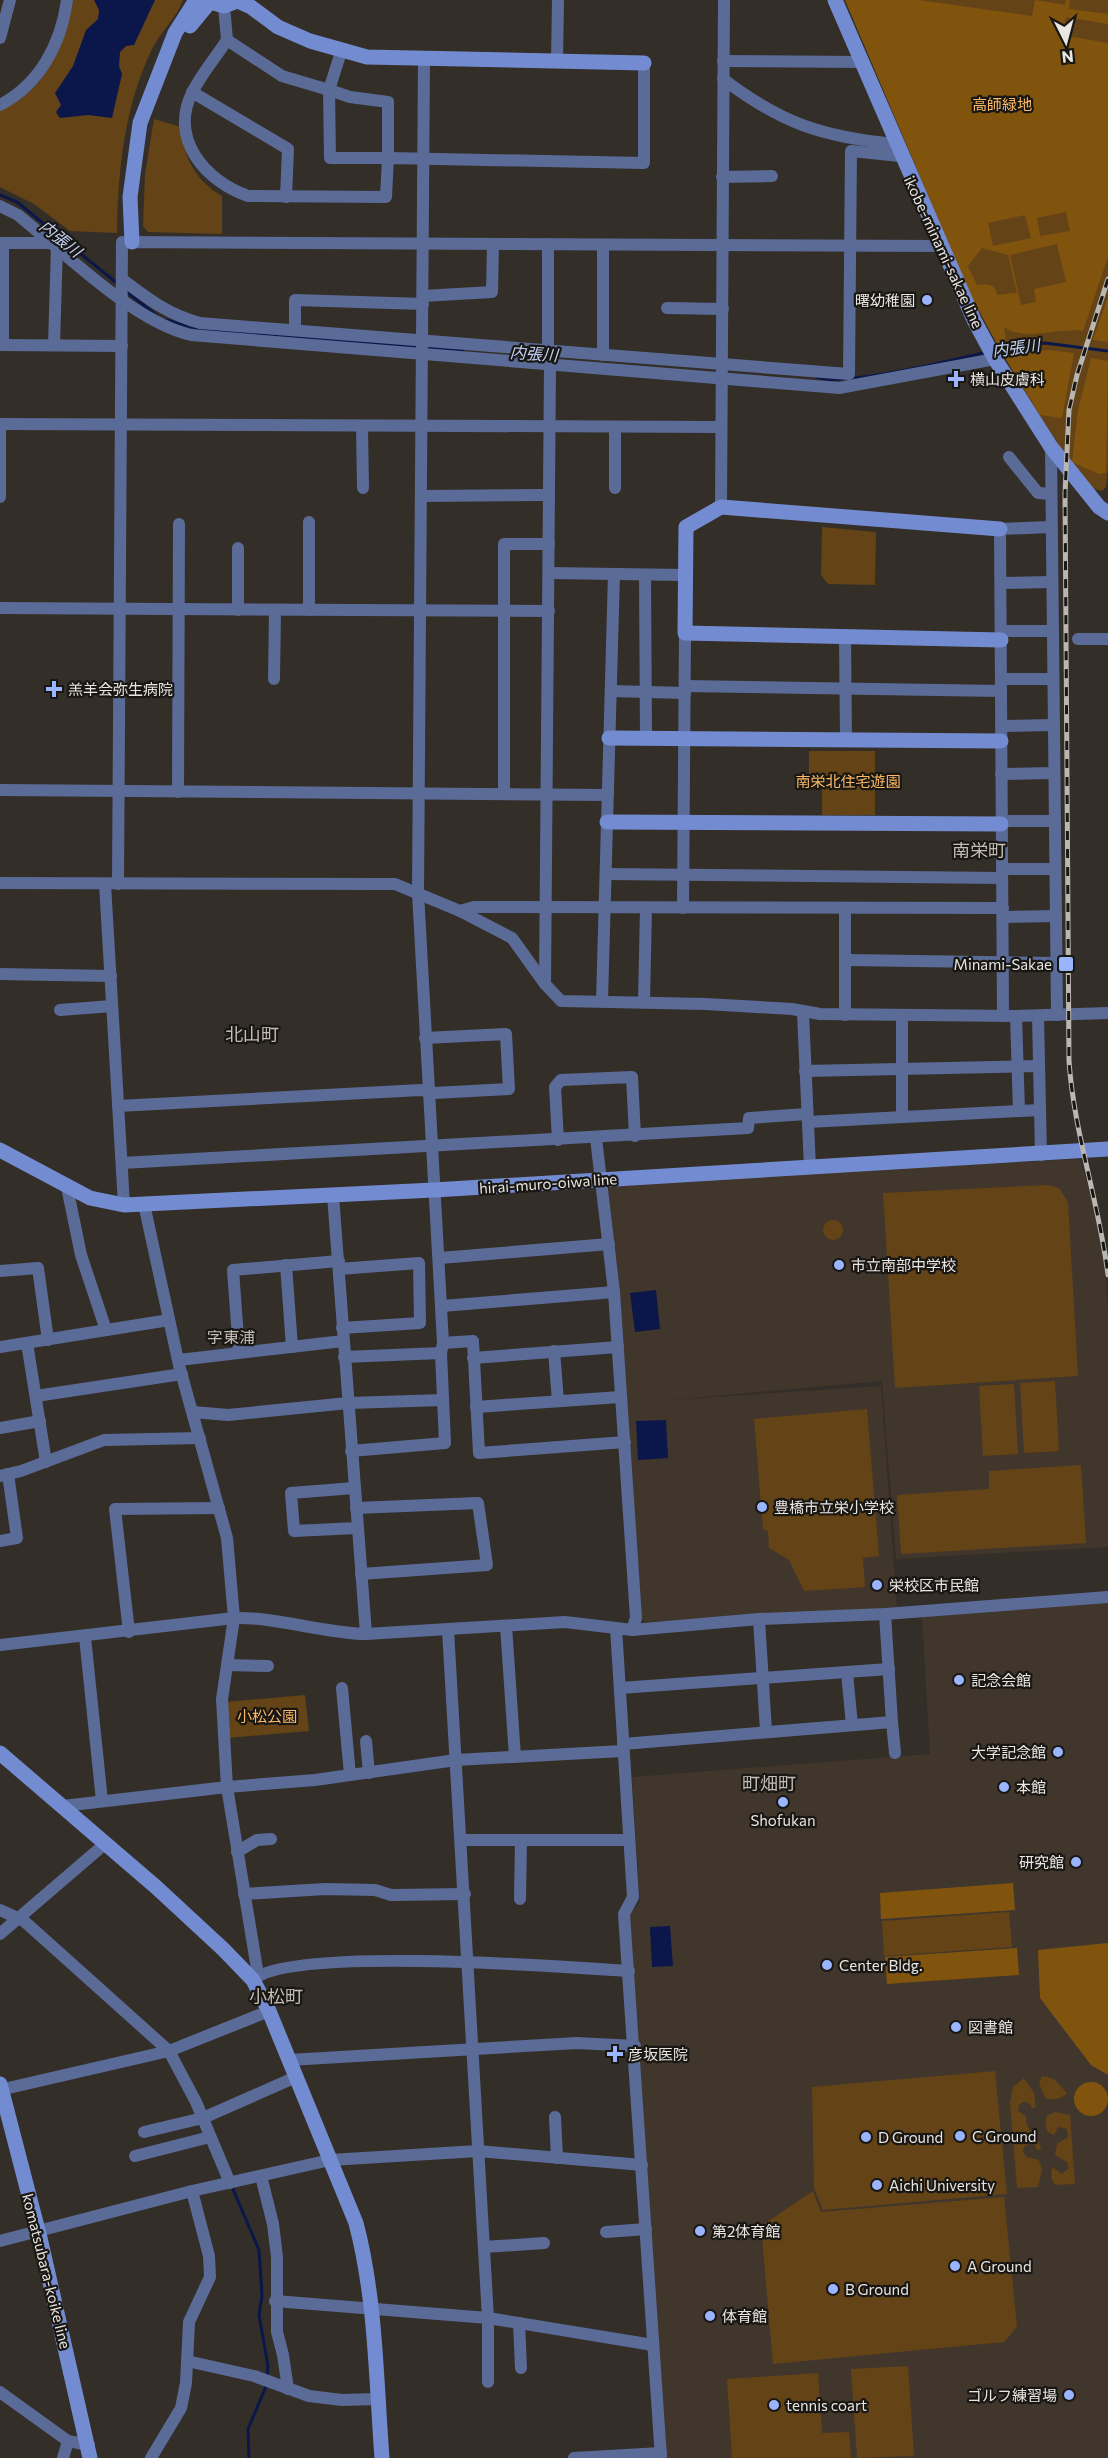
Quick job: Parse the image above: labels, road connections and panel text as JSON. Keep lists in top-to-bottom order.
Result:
{
  "streets": {
    "street": ["ikobe-minami-sakae line", "hirai-muro-oiwa line", "komatsubara-koike line"]
  },
  "districts": [
    "南栄町",
    "北山町",
    "字東浦",
    "町畑町",
    "小松町"
  ],
  "water": ["内張川"],
  "parks": ["高師緑地", "南栄北住宅遊園", "小松公園"],
  "places": {
    "other": [
      "曙幼稚園",
      "市立南部中学校",
      "豊橋市立栄小学校",
      "栄校区市民館",
      "記念会館",
      "大学記念館",
      "本館",
      "Shofukan",
      "研究館",
      "Center Bldg.",
      "図書館",
      "C Ground",
      "D Ground",
      "Aichi University",
      "第2体育館",
      "A Ground",
      "B Ground",
      "体育館",
      "ゴルフ練習場",
      "tennis coart"
    ],
    "health": ["横山皮膚科", "羔羊会弥生病院", "彦坂医院"],
    "transit": ["Minami-Sakae"]
  },
  "north": "bottom"
}
